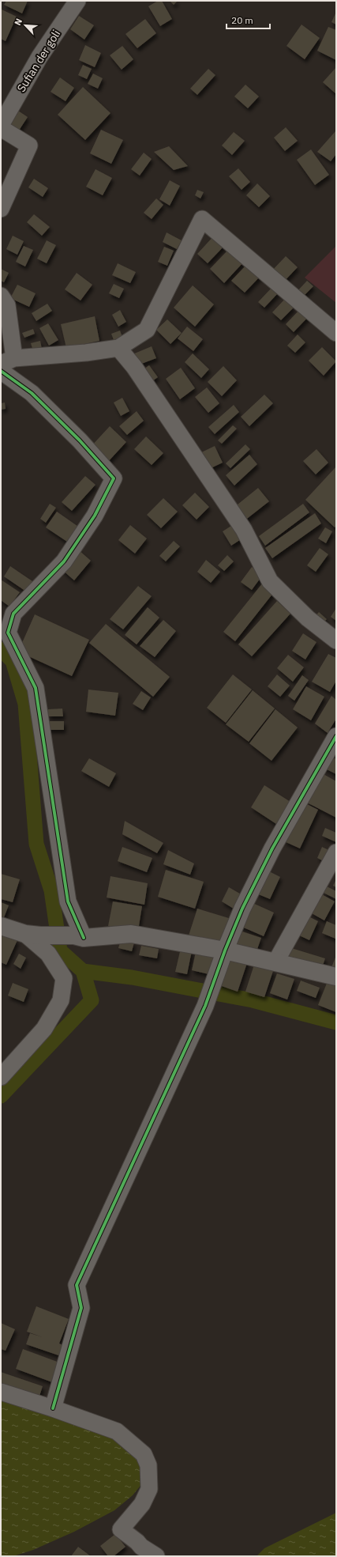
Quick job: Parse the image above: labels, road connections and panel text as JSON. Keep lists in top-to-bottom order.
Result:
{
  "streets": {
    "street": ["Sufian der goli"]
  },
  "scale_bar": "20 m",
  "north": "top left"
}
